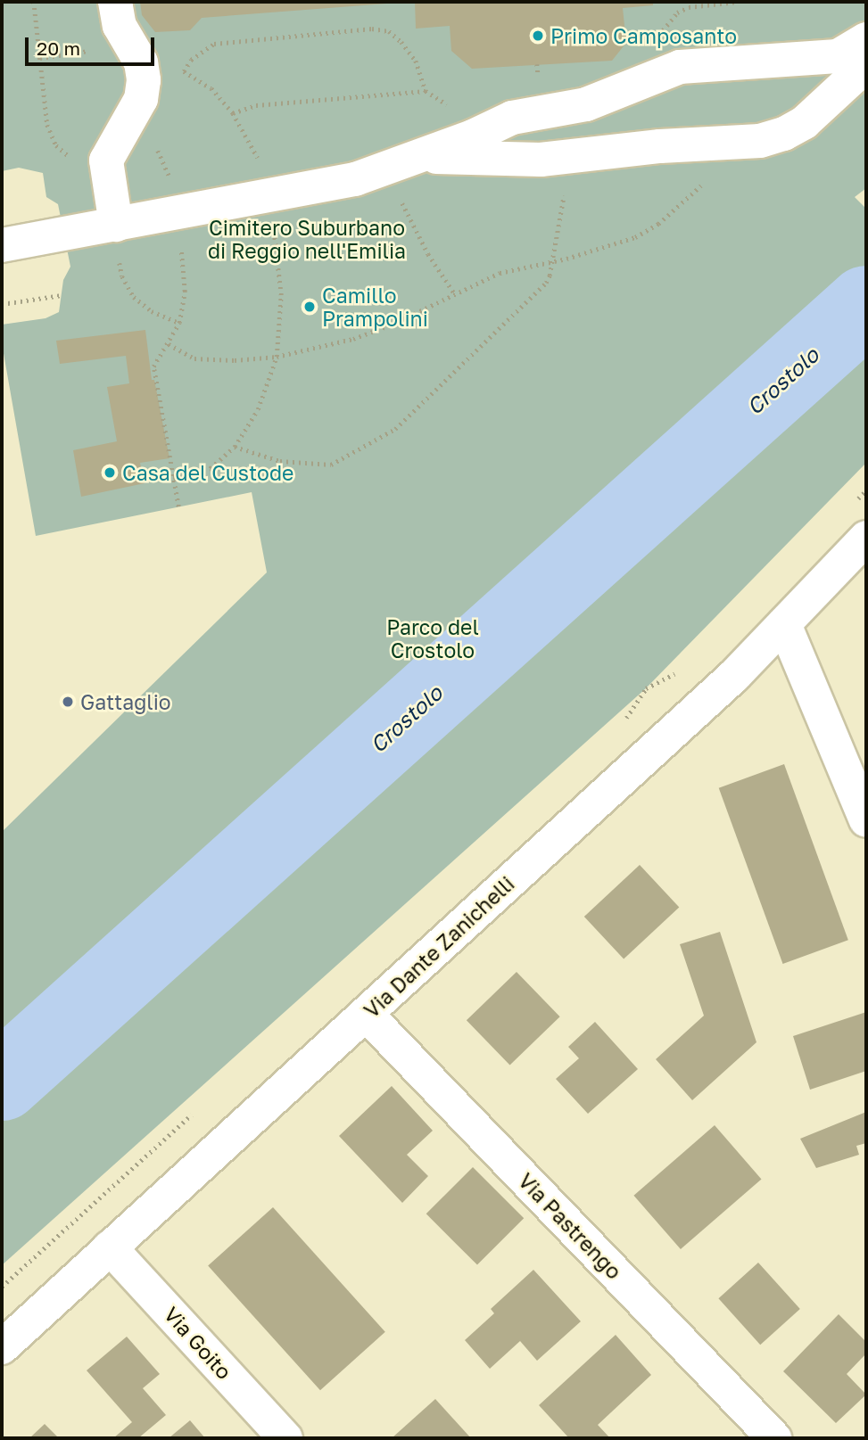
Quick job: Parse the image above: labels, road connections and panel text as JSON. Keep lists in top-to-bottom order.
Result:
{
  "streets": {
    "street": ["Via Dante Zanichelli", "Via Pastrengo", "Via Goito"]
  },
  "crossings": [
    ["Via Dante Zanichelli", "Via Pastrengo"],
    ["Via Dante Zanichelli", "Via Goito"]
  ],
  "water": ["Crostolo"],
  "parks": ["Cimitero Suburbano di Reggio nell'Emilia", "Parco del Crostolo"],
  "places": [
    "Primo Camposanto",
    "Camillo Prampolini",
    "Casa del Custode",
    "Gattaglio"
  ],
  "scale_bar": "20 m"
}
